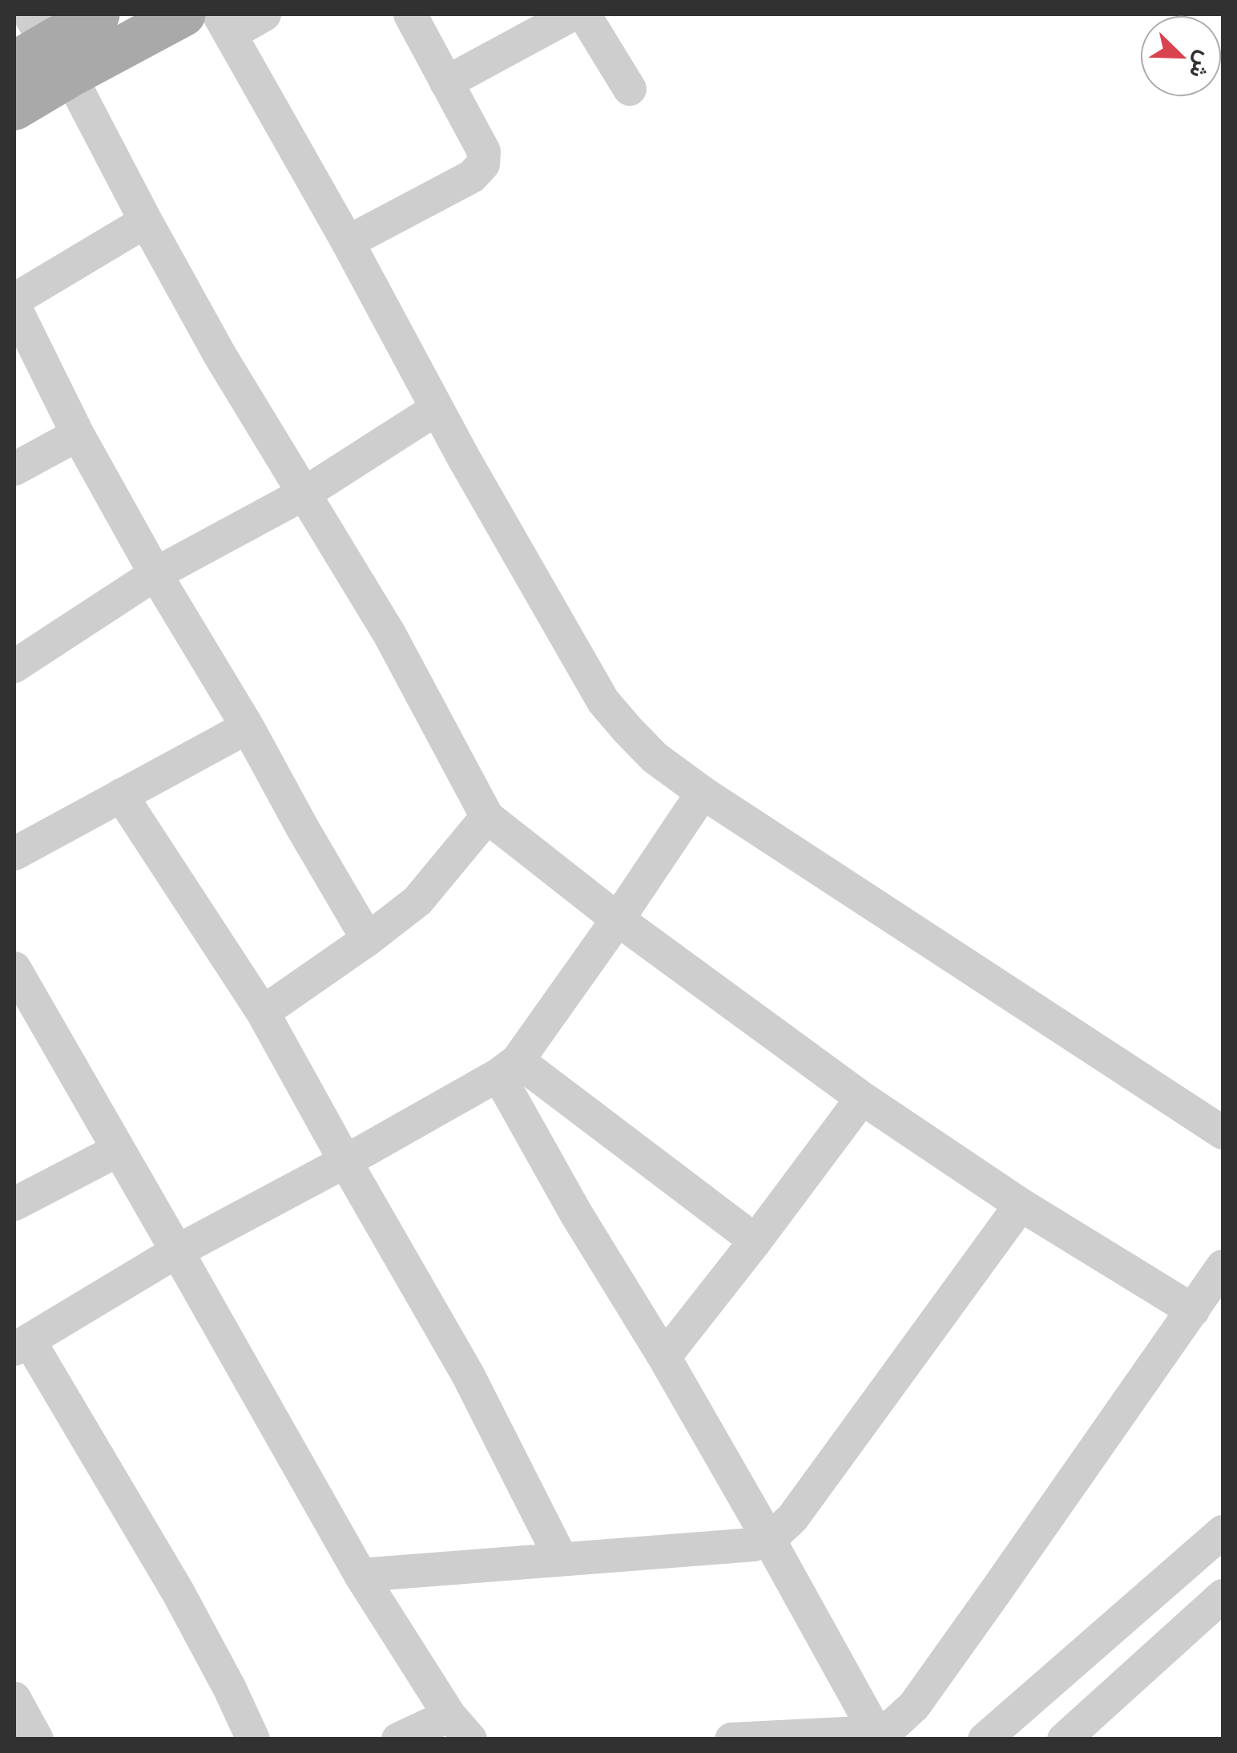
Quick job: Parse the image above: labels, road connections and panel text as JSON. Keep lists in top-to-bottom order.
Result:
{
  "north": "bottom right"
}
